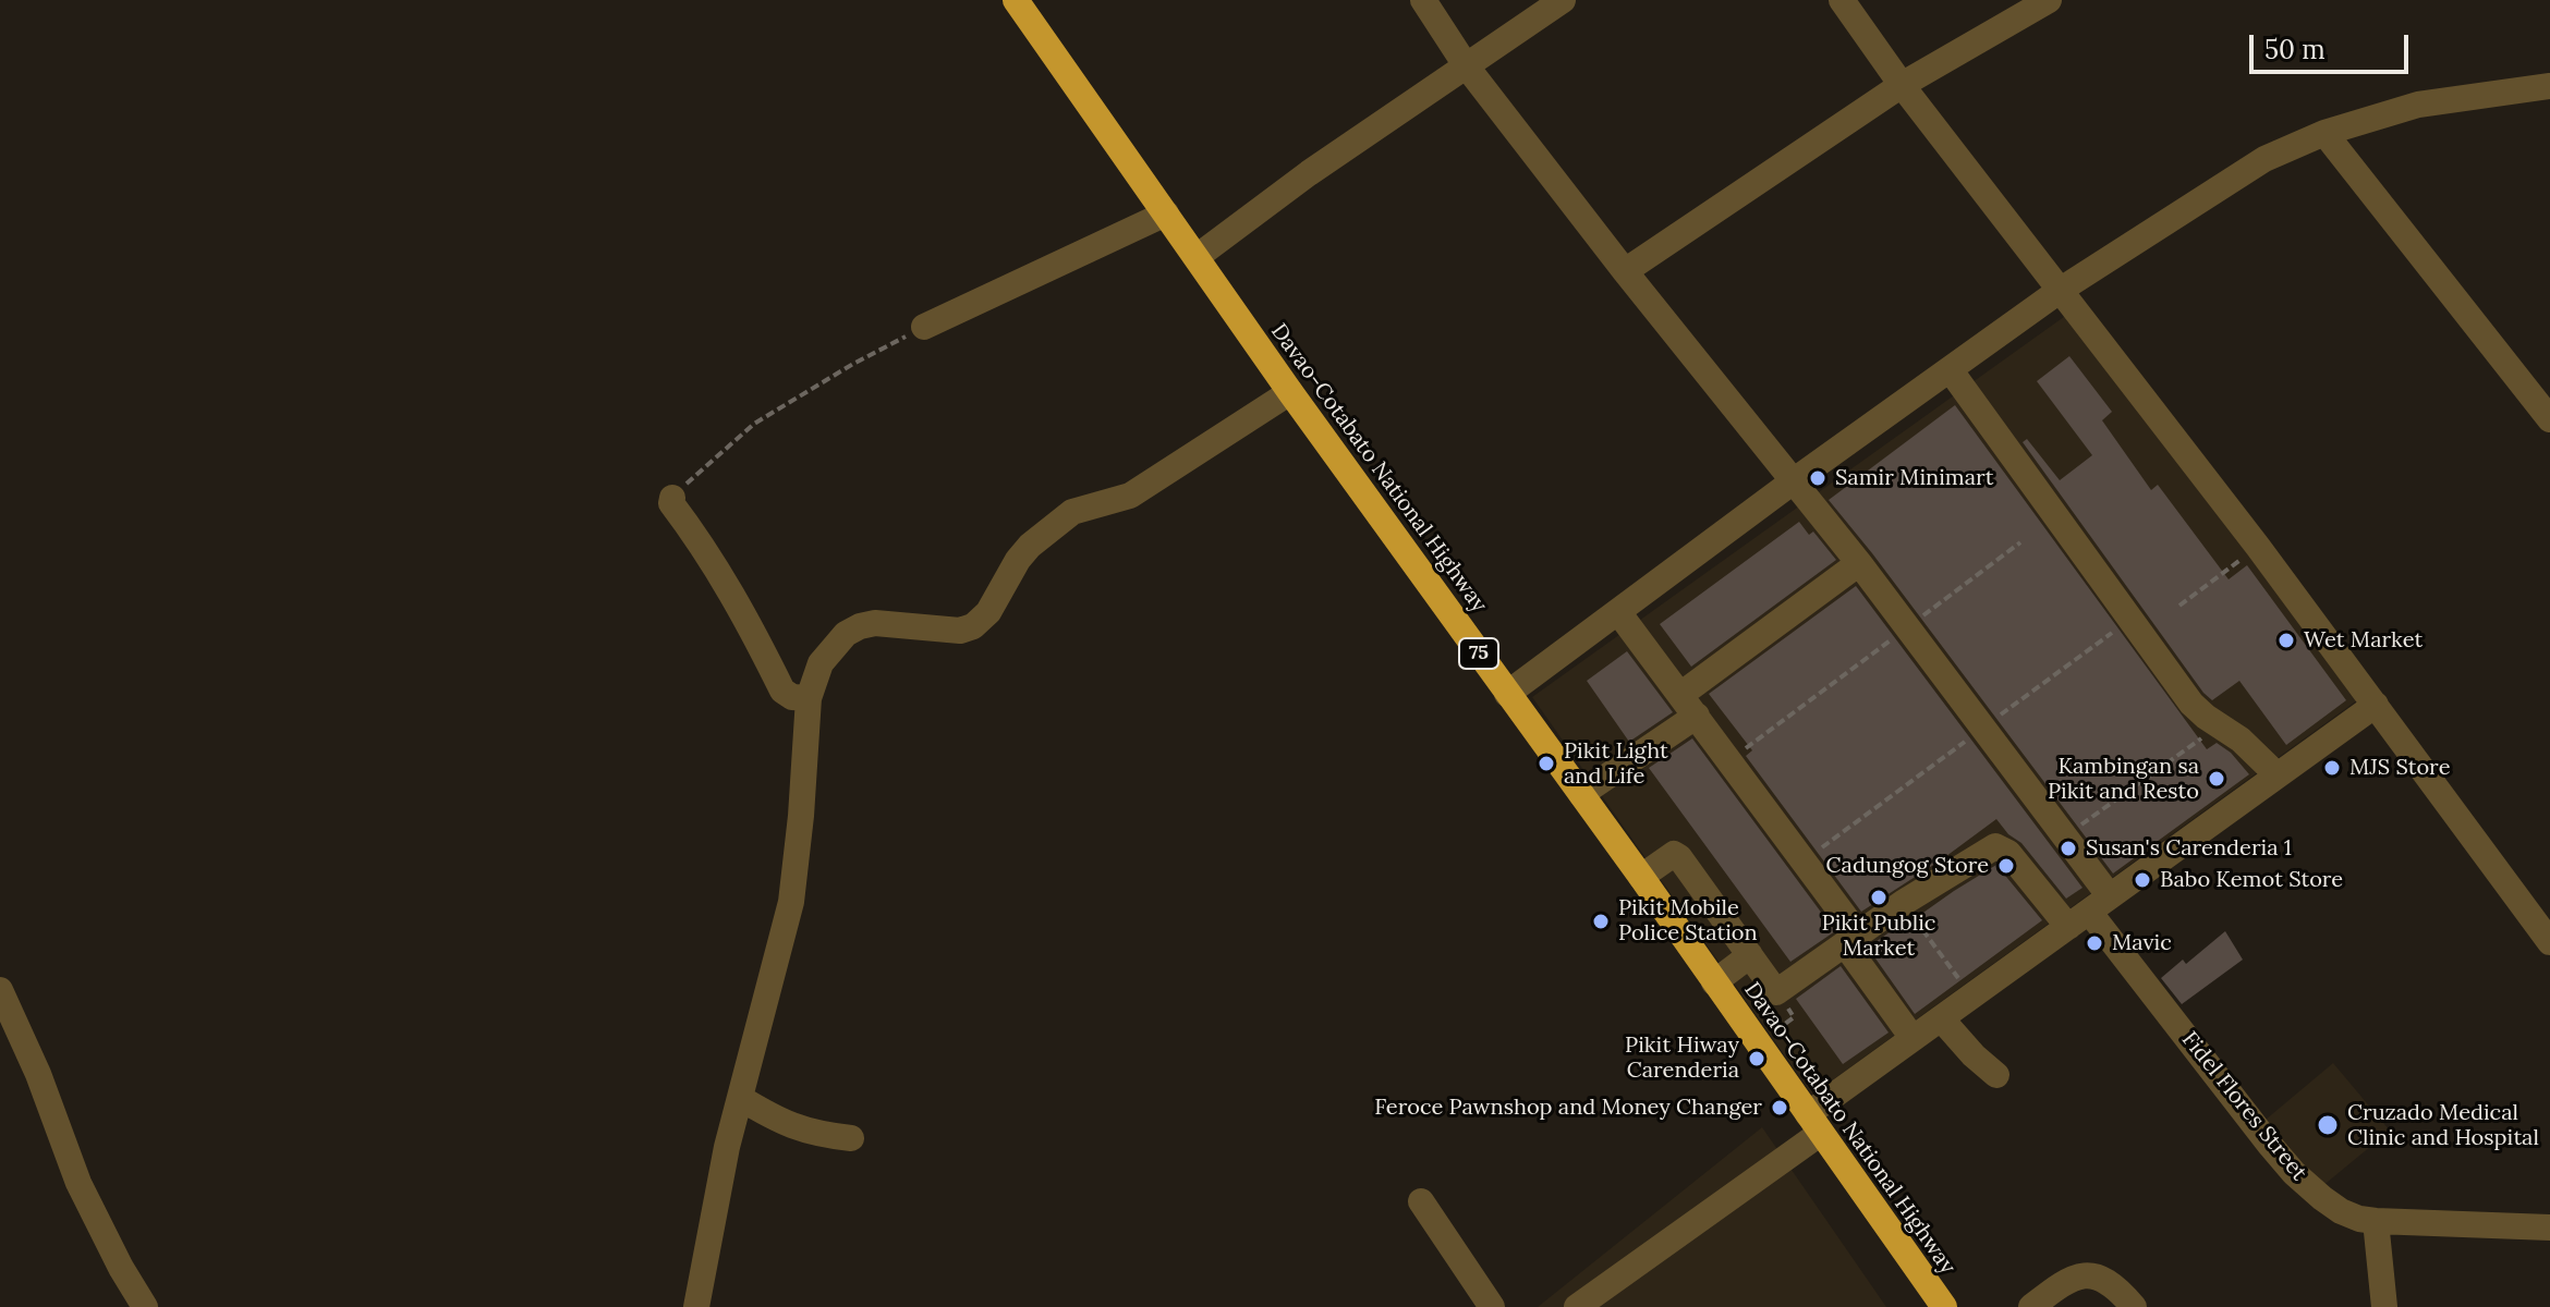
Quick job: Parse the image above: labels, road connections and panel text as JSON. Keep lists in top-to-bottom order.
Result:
{
  "streets": {
    "highway": ["Davao-Cotabato National Highway", "75"],
    "street": ["Fidel Flores Street"]
  },
  "places": [
    "Samir Minimart",
    "Wet Market",
    "Pikit Light and Life",
    "MJS Store",
    "Kambingan sa Pikit and Resto",
    "Susan's Carenderia 1",
    "Cadungog Store",
    "Babo Kemot Store",
    "Pikit Public Market",
    "Pikit Mobile Police Station",
    "Mavic",
    "Pikit Hiway Carenderia",
    "Feroce Pawnshop and Money Changer",
    "Cruzado Medical Clinic and Hospital"
  ],
  "scale_bar": "50 m"
}
